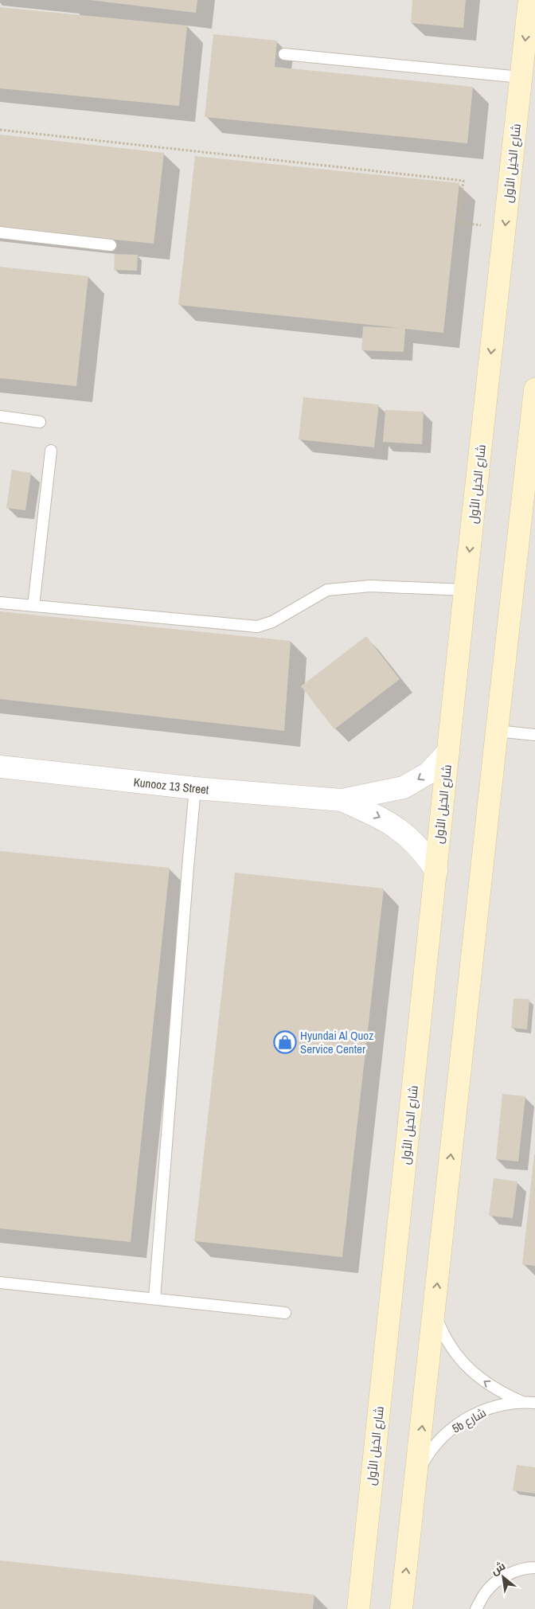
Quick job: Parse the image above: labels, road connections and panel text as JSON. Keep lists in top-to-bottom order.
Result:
{
  "streets": {
    "main road": ["شارع الخيل الأول"],
    "street": ["Kunooz 13 Street"],
    "lane": ["5b شارع"]
  },
  "crossings": [
    ["شارع الخيل الأول", "Kunooz 13 Street"]
  ],
  "one_way": ["5b شارع"],
  "places": {
    "shop": ["Hyundai Al Quoz Service Center"]
  },
  "north": "top left"
}
